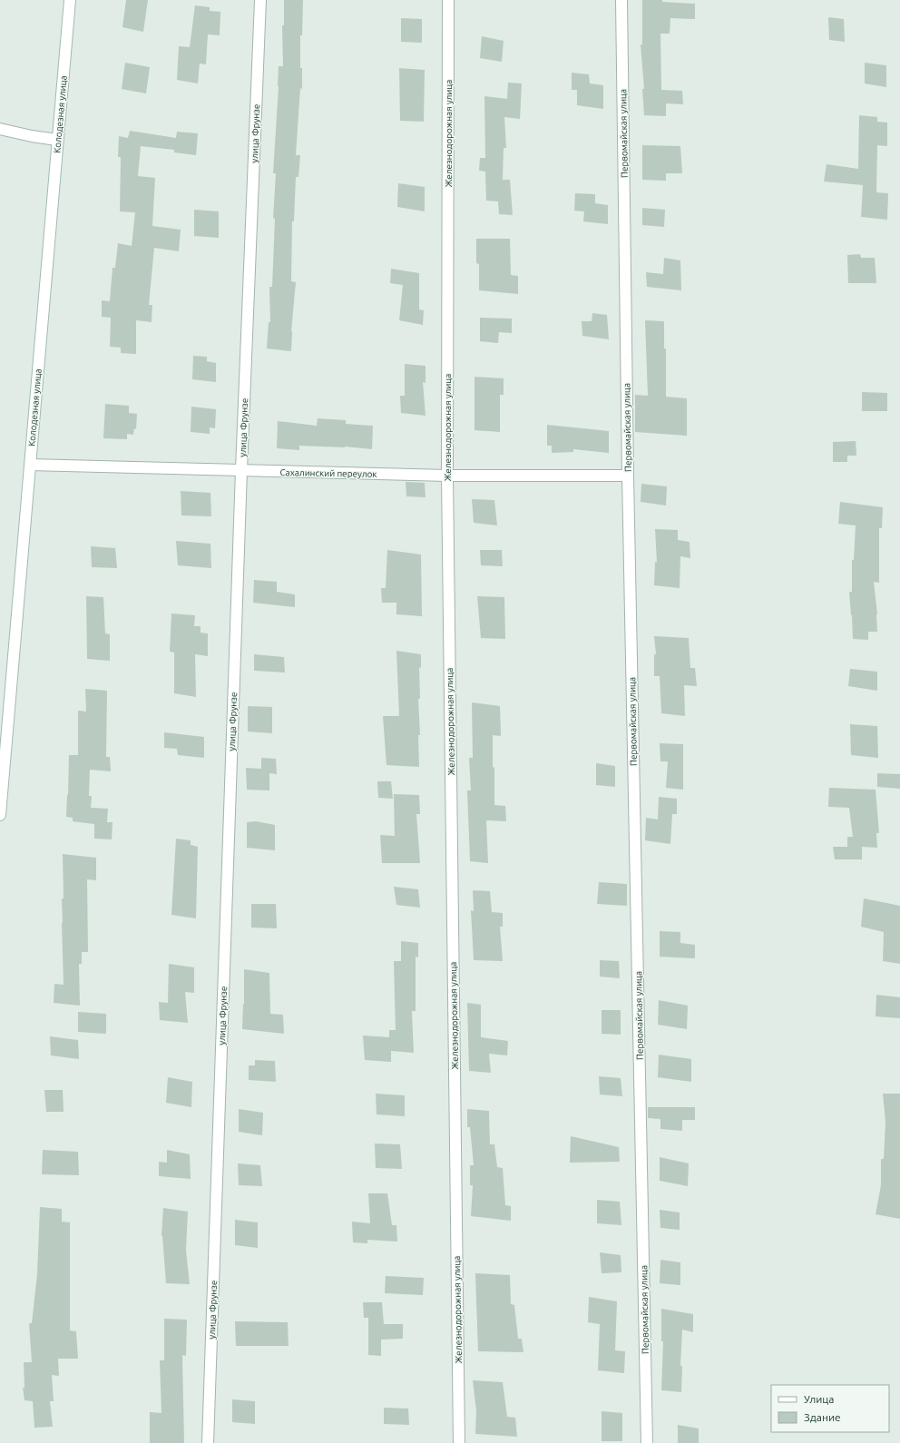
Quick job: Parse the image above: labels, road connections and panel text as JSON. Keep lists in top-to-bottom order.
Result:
{
  "streets": {
    "street": [
      "Колодезная улица",
      "улица Фрунзе",
      "Железнодорожная улица",
      "Первомайская улица",
      "Сахалинский переулок"
    ]
  },
  "crossings": [
    ["Колодезная улица", "Сахалинский переулок"],
    ["улица Фрунзе", "Сахалинский переулок"],
    ["Железнодорожная улица", "Сахалинский переулок"],
    ["Первомайская улица", "Сахалинский переулок"]
  ],
  "legend": ["Улица", "Здание"]
}
